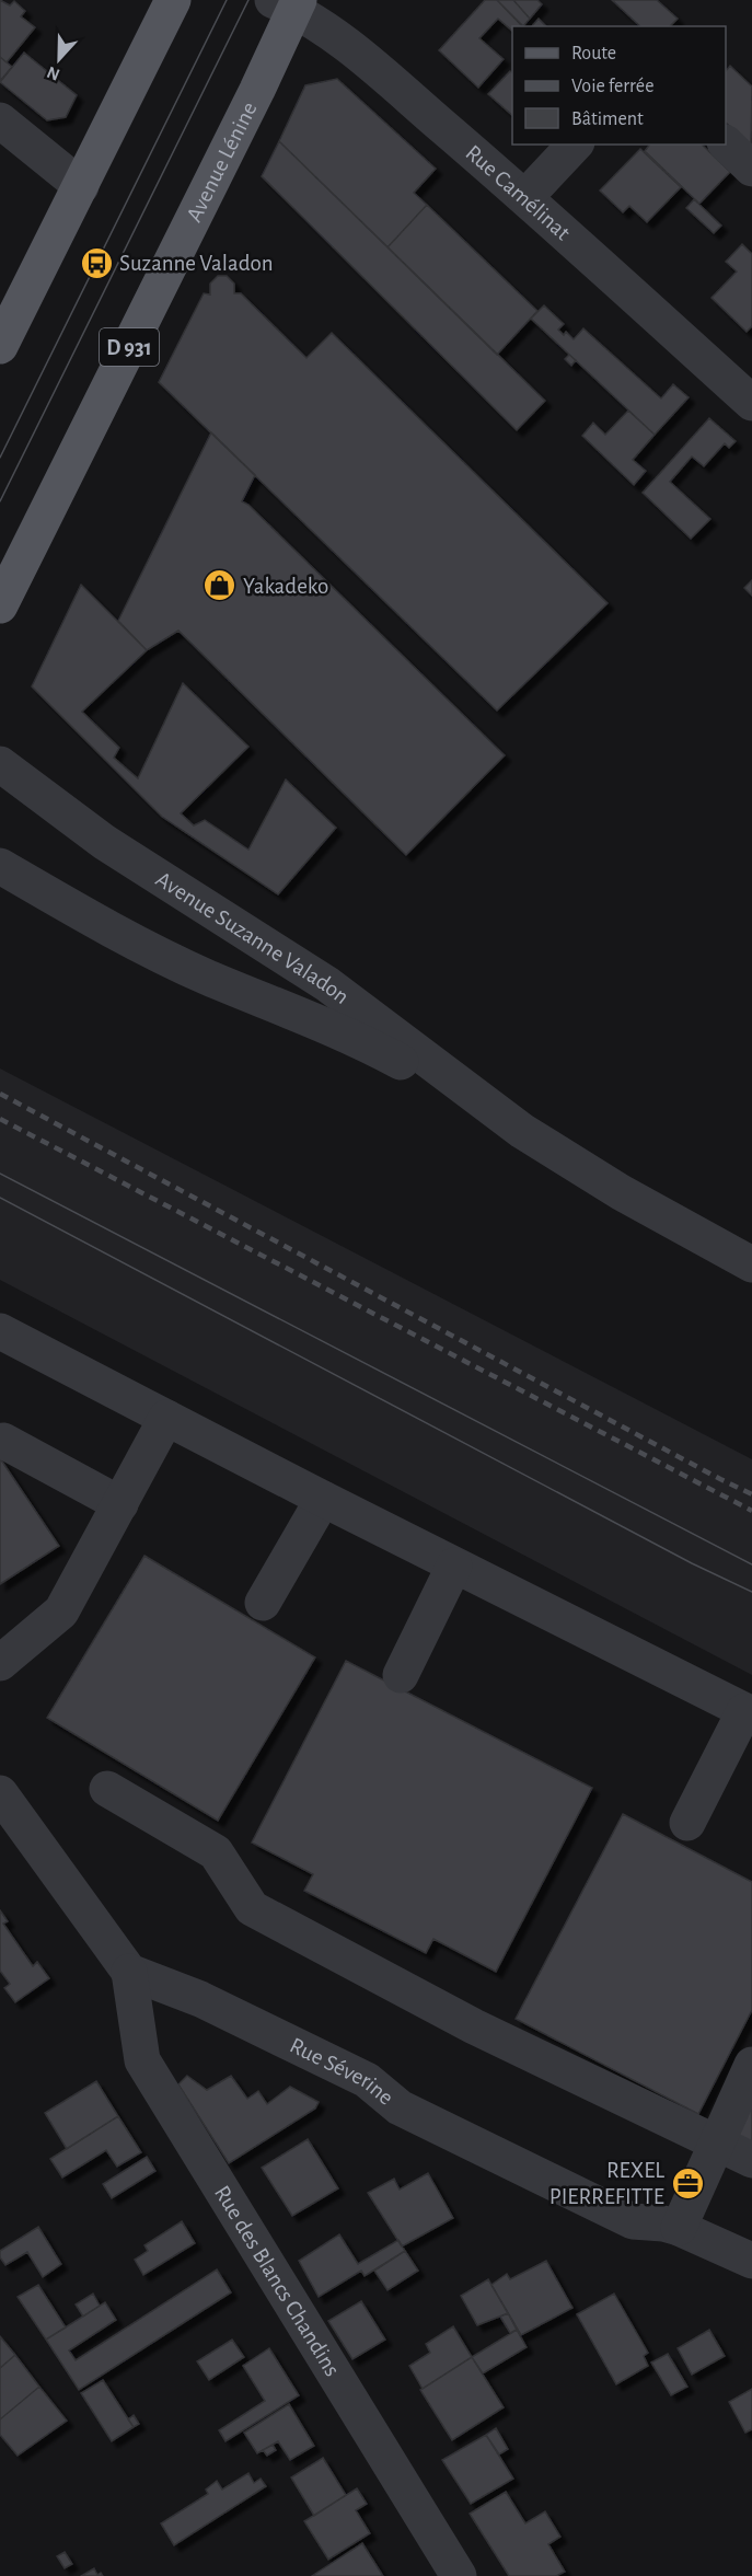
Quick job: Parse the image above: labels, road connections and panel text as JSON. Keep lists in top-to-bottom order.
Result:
{
  "streets": {
    "main road": ["Avenue Lénine", "D 931"],
    "street": [
      "Rue Camélinat",
      "Avenue Suzanne Valadon",
      "Rue Séverine",
      "Rue des Blancs Chandins"
    ]
  },
  "crossings": [
    ["Avenue Lénine", "Rue Camélinat"],
    ["Rue Séverine", "Rue des Blancs Chandins"]
  ],
  "places": {
    "bus stop": ["Suzanne Valadon"],
    "shop": ["Yakadeko"],
    "office": ["REXEL PIERREFITTE"]
  },
  "legend": ["Route", "Voie ferrée", "Bâtiment"],
  "north": "bottom"
}
